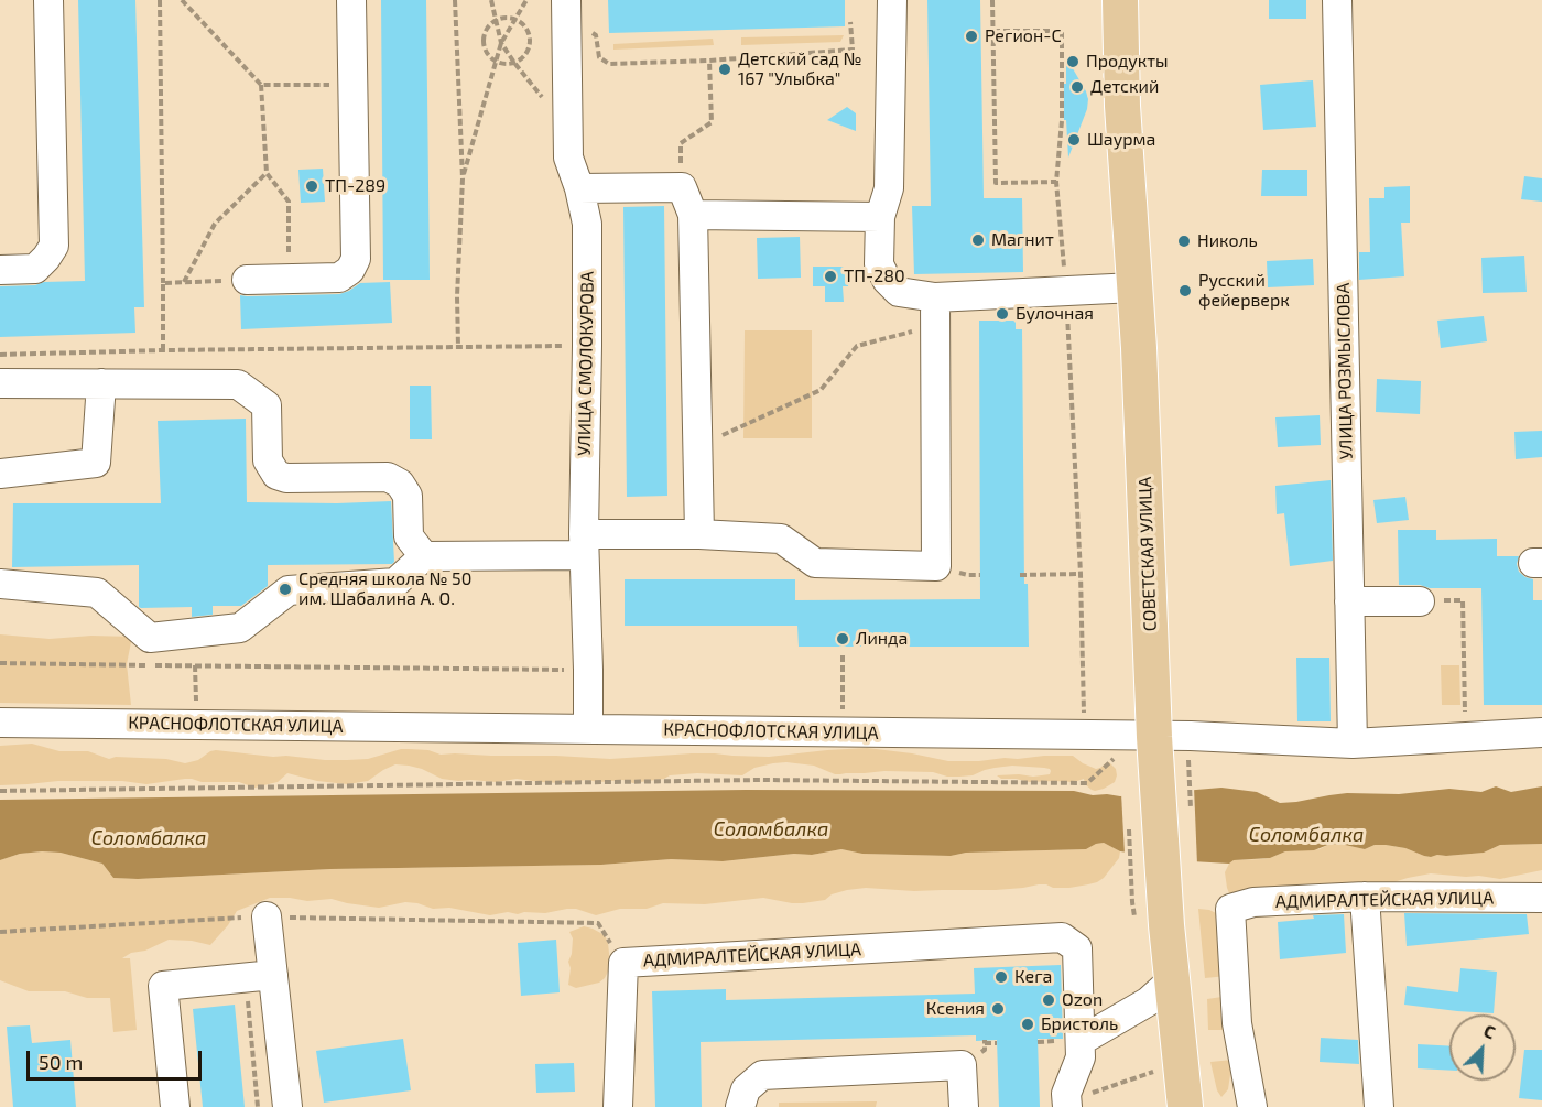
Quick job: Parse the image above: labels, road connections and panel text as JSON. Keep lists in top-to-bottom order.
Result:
{
  "streets": {
    "main road": ["СОВЕТСКАЯ УЛИЦА"],
    "street": [
      "УЛИЦА СМОЛОКУРОВА",
      "УЛИЦА РОЗМЫСЛОВА",
      "КРАСНОФЛОТСКАЯ УЛИЦА",
      "АДМИРАЛТЕЙСКАЯ УЛИЦА"
    ]
  },
  "crossings": [
    ["УЛИЦА СМОЛОКУРОВА", "КРАСНОФЛОТСКАЯ УЛИЦА"],
    ["УЛИЦА РОЗМЫСЛОВА", "КРАСНОФЛОТСКАЯ УЛИЦА"],
    ["СОВЕТСКАЯ УЛИЦА", "КРАСНОФЛОТСКАЯ УЛИЦА"]
  ],
  "water": ["Соломбалка"],
  "places": [
    "Регион-С",
    "Продукты",
    "Детский сад № 167 \"Улыбка\"",
    "Детский",
    "Шаурма",
    "ТП-289",
    "Магнит",
    "Николь",
    "ТП-280",
    "Русский фейерверк",
    "Булочная",
    "Средняя школа № 50 им. Шабалина А. О.",
    "Линда",
    "Кега",
    "Ozon",
    "Ксения",
    "Бристоль"
  ],
  "scale_bar": "50 m",
  "north": "top right"
}
